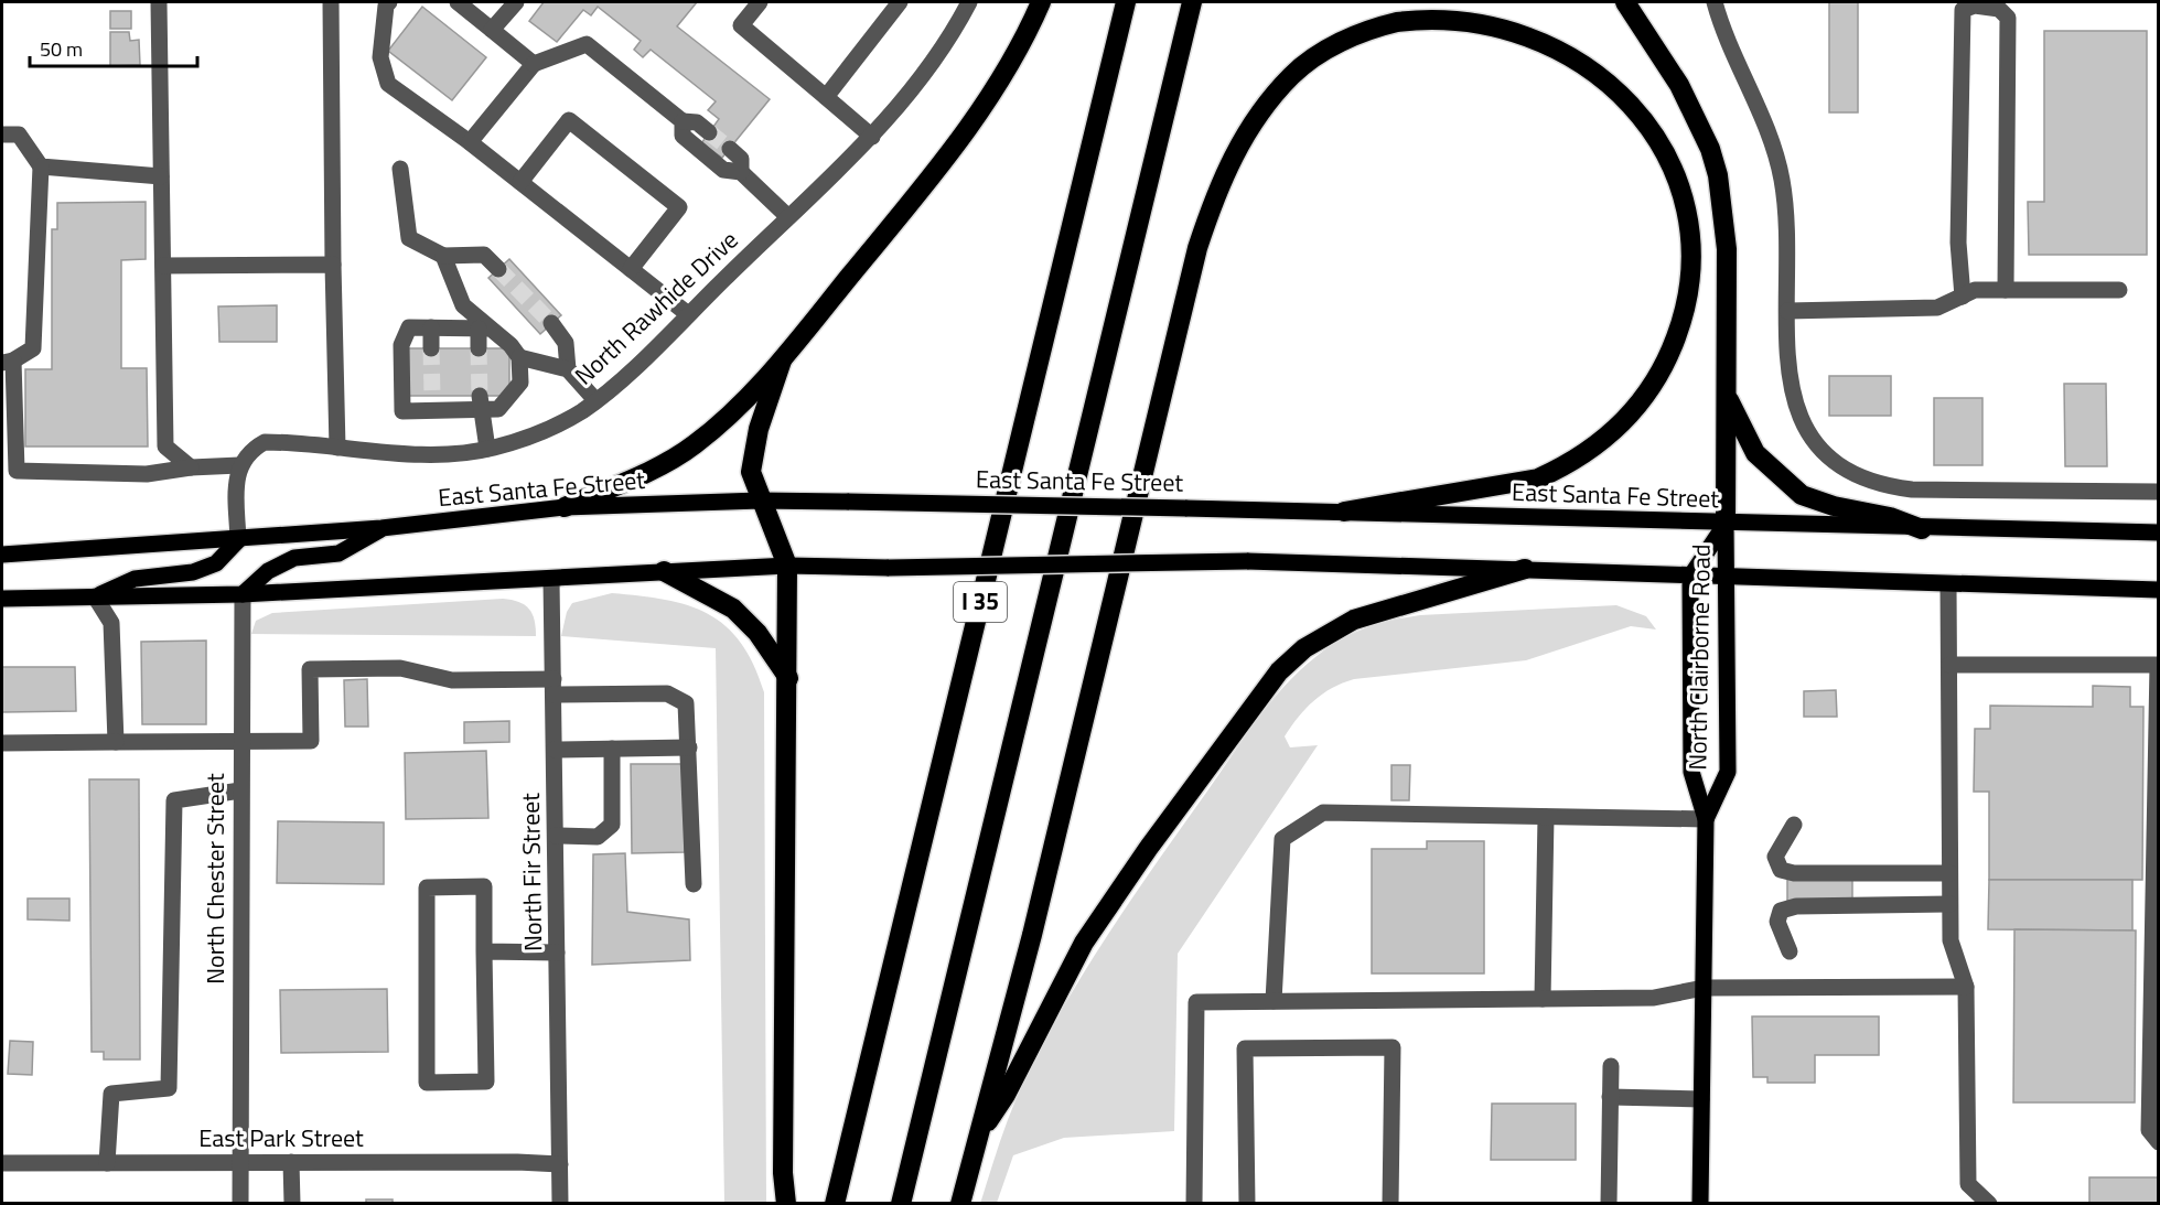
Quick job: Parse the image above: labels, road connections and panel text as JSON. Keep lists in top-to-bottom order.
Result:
{
  "streets": {
    "highway": ["I 35"],
    "main road": ["East Santa Fe Street", "North Clairborne Road"],
    "street": [
      "North Rawhide Drive",
      "North Fir Street",
      "North Chester Street",
      "East Park Street"
    ]
  },
  "crossings": [
    ["East Santa Fe Street", "North Clairborne Road"],
    ["North Fir Street", "East Park Street"],
    ["North Chester Street", "East Park Street"]
  ],
  "scale_bar": "50 m"
}
